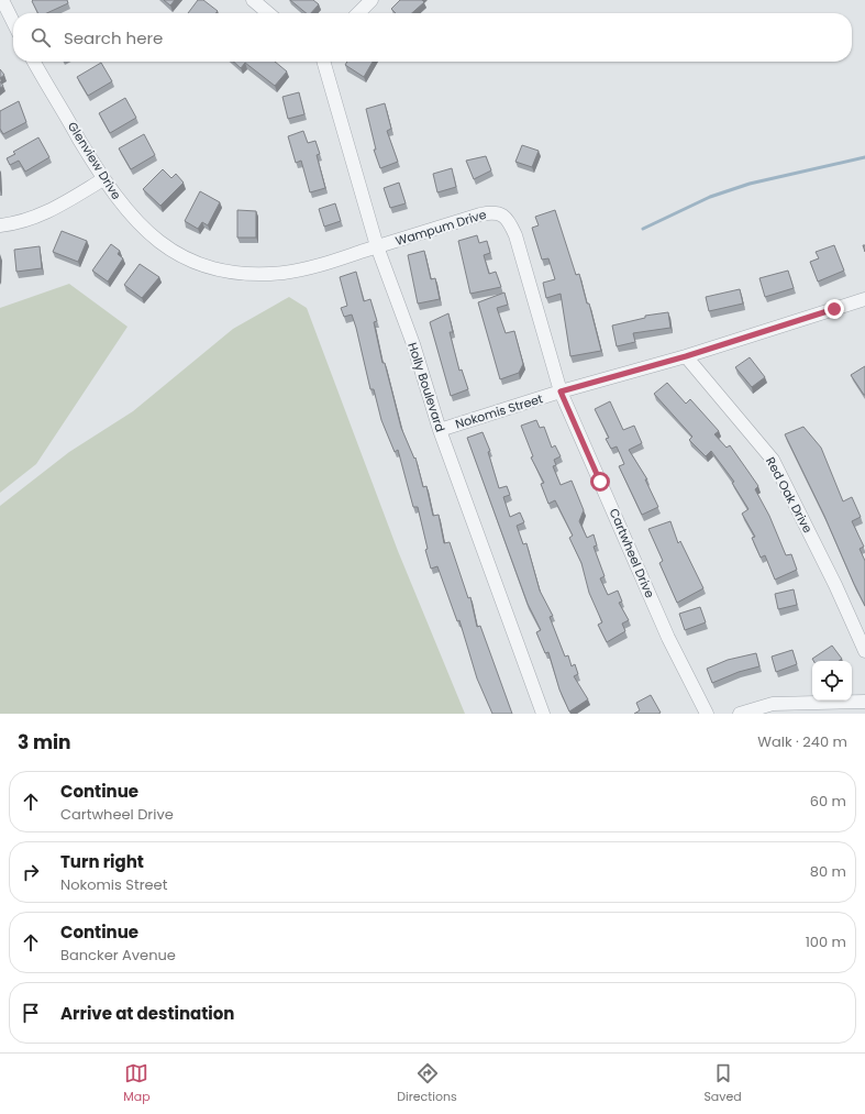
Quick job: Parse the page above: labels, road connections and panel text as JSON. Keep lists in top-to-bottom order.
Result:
{
  "streets": {
    "street": [
      "Glenview Drive",
      "Wampum Drive",
      "Holly Boulevard",
      "Nokomis Street",
      "Red Oak Drive",
      "Cartwheel Drive"
    ]
  },
  "crossings": [
    ["Glenview Drive", "Wampum Drive"],
    ["Glenview Drive", "Holly Boulevard"],
    ["Wampum Drive", "Holly Boulevard"],
    ["Wampum Drive", "Cartwheel Drive"],
    ["Holly Boulevard", "Nokomis Street"],
    ["Nokomis Street", "Red Oak Drive"],
    ["Nokomis Street", "Cartwheel Drive"]
  ],
  "page": {
    "search": "Search here",
    "heading": ["3 min", "Walk · 240 m"],
    "list": [
      ["Continue", "Cartwheel Drive", "60 m"],
      ["Turn right", "Nokomis Street", "80 m"],
      ["Continue", "Bancker Avenue", "100 m"],
      "Arrive at destination"
    ],
    "nav": ["Map", "Directions", "Saved"]
  }
}
